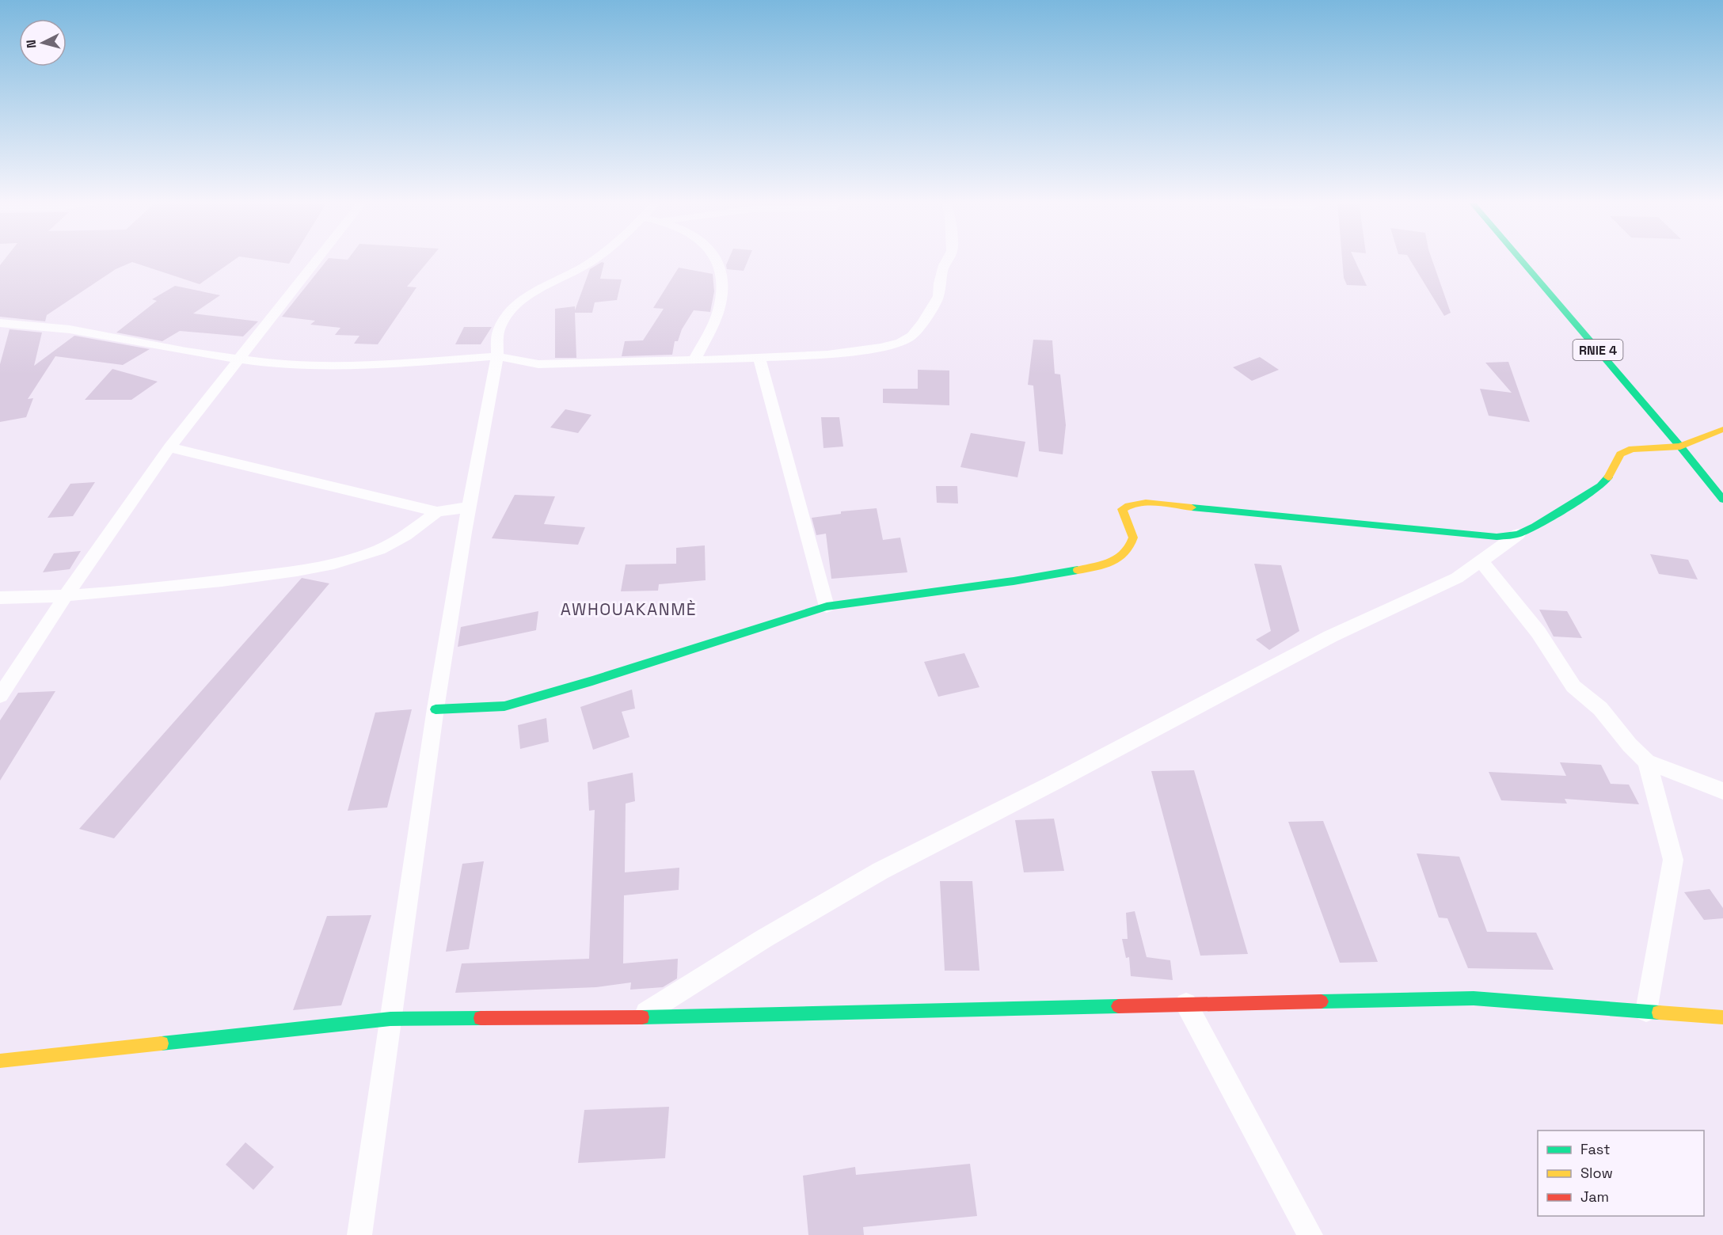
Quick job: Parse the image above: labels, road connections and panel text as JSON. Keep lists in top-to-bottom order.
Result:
{
  "streets": {
    "main road": ["RNIE 4"]
  },
  "districts": ["AWHOUAKANMÈ"],
  "legend": ["Fast", "Slow", "Jam"],
  "north": "left"
}
